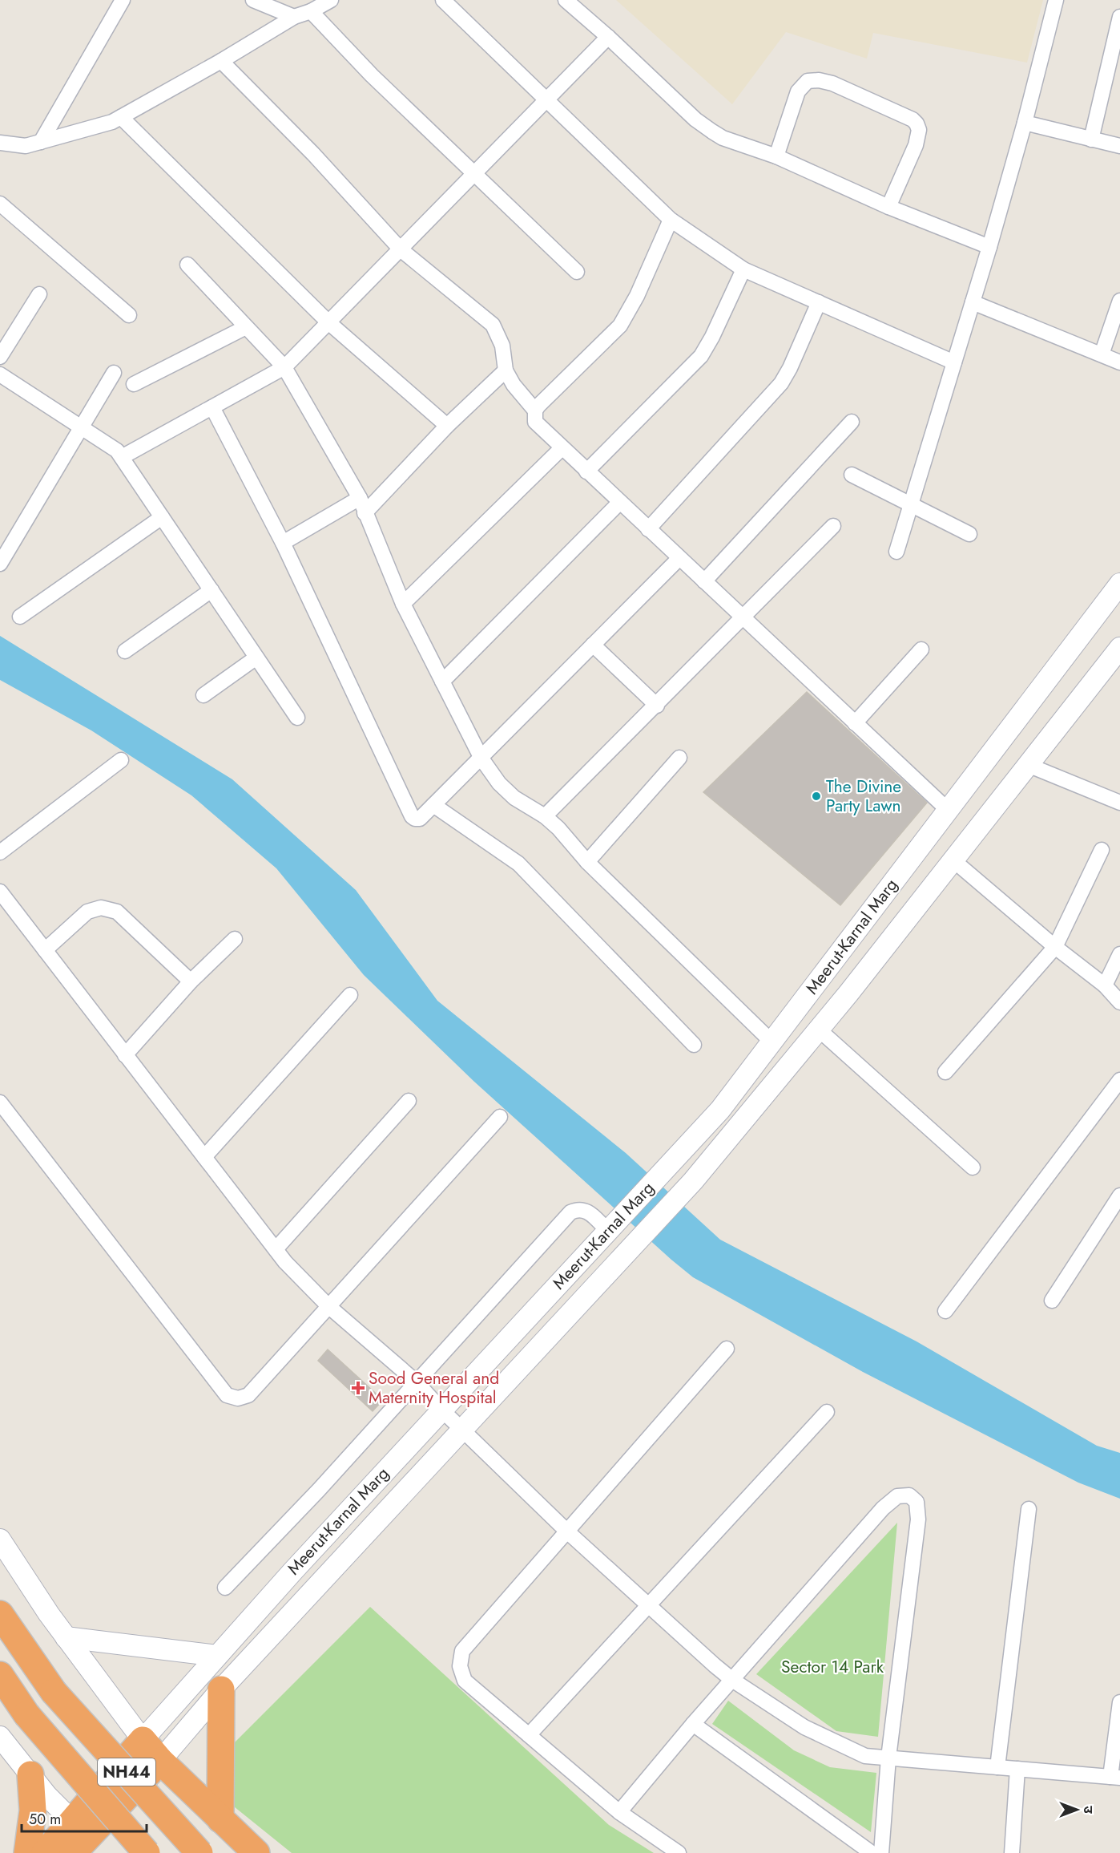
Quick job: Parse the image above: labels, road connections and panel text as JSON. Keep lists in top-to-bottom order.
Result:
{
  "streets": {
    "highway": ["Meerut-Karnal Marg", "NH44"]
  },
  "parks": ["Sector 14 Park"],
  "places": {
    "other": ["The Divine Party Lawn"],
    "health": ["Sood General and Maternity Hospital"]
  },
  "scale_bar": "50 m",
  "north": "right"
}
